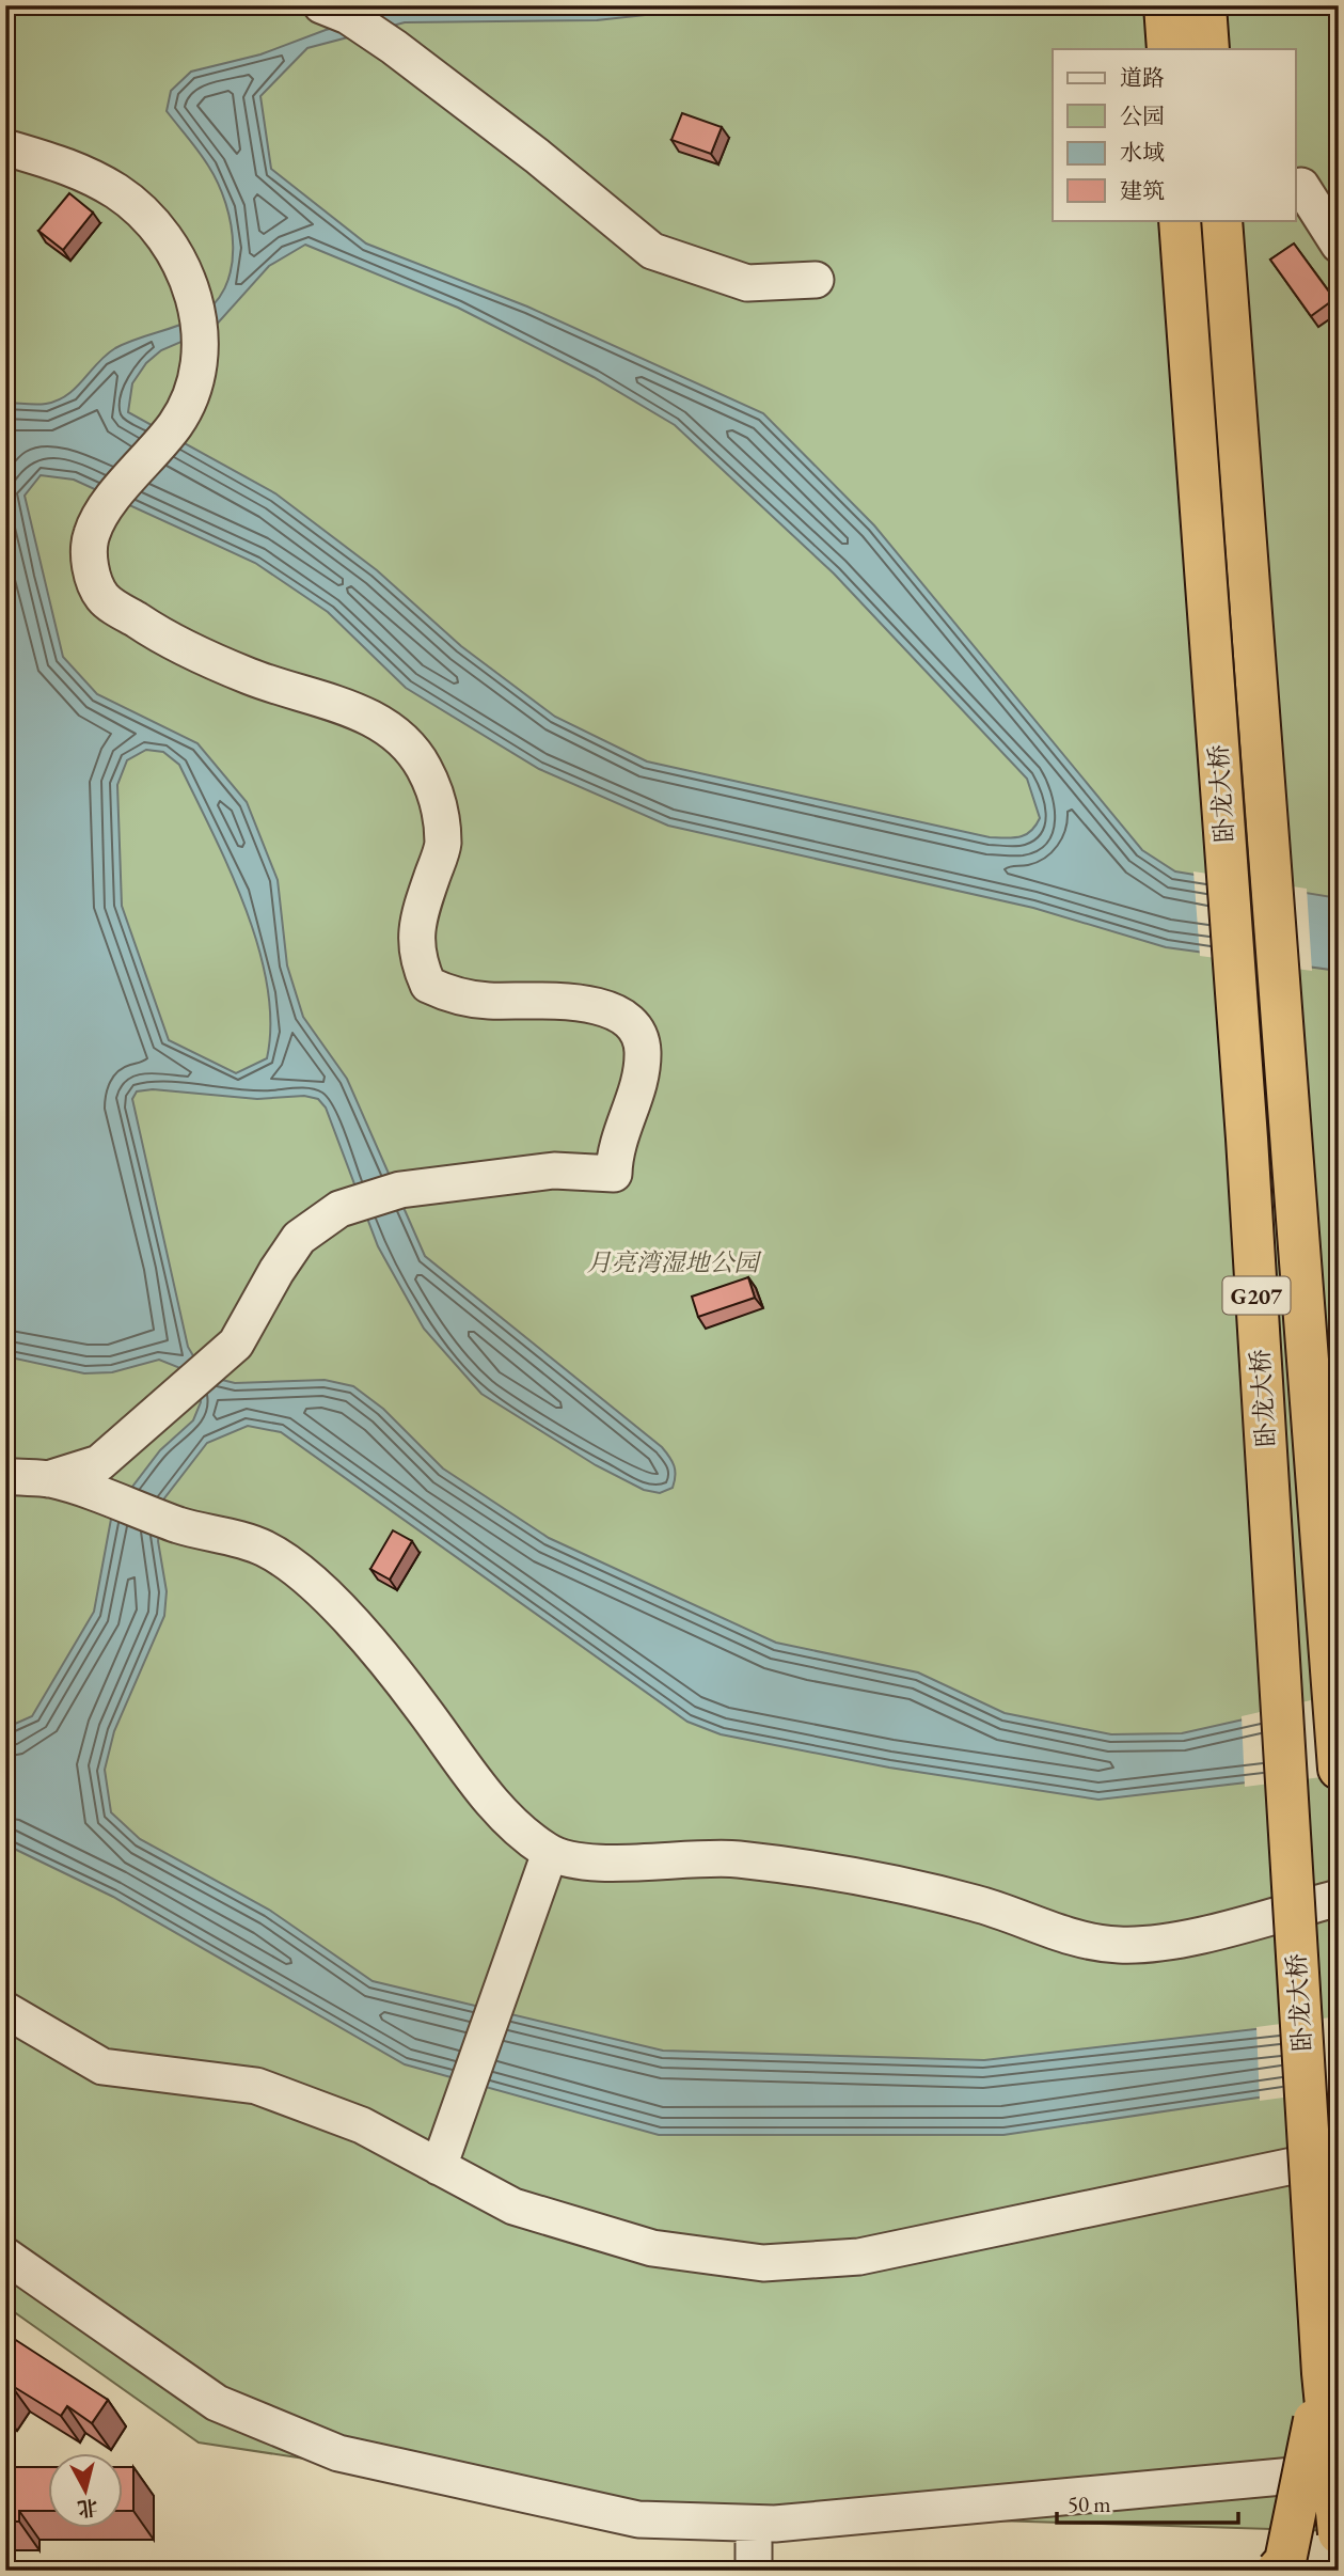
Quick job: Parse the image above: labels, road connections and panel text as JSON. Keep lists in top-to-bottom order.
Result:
{
  "streets": {
    "highway": ["卧龙大桥", "G207"]
  },
  "parks": ["月亮湾湿地公园"],
  "legend": [
    "道路",
    "公园",
    "水域",
    "建筑"
  ],
  "scale_bar": "50 m",
  "north": "bottom"
}
